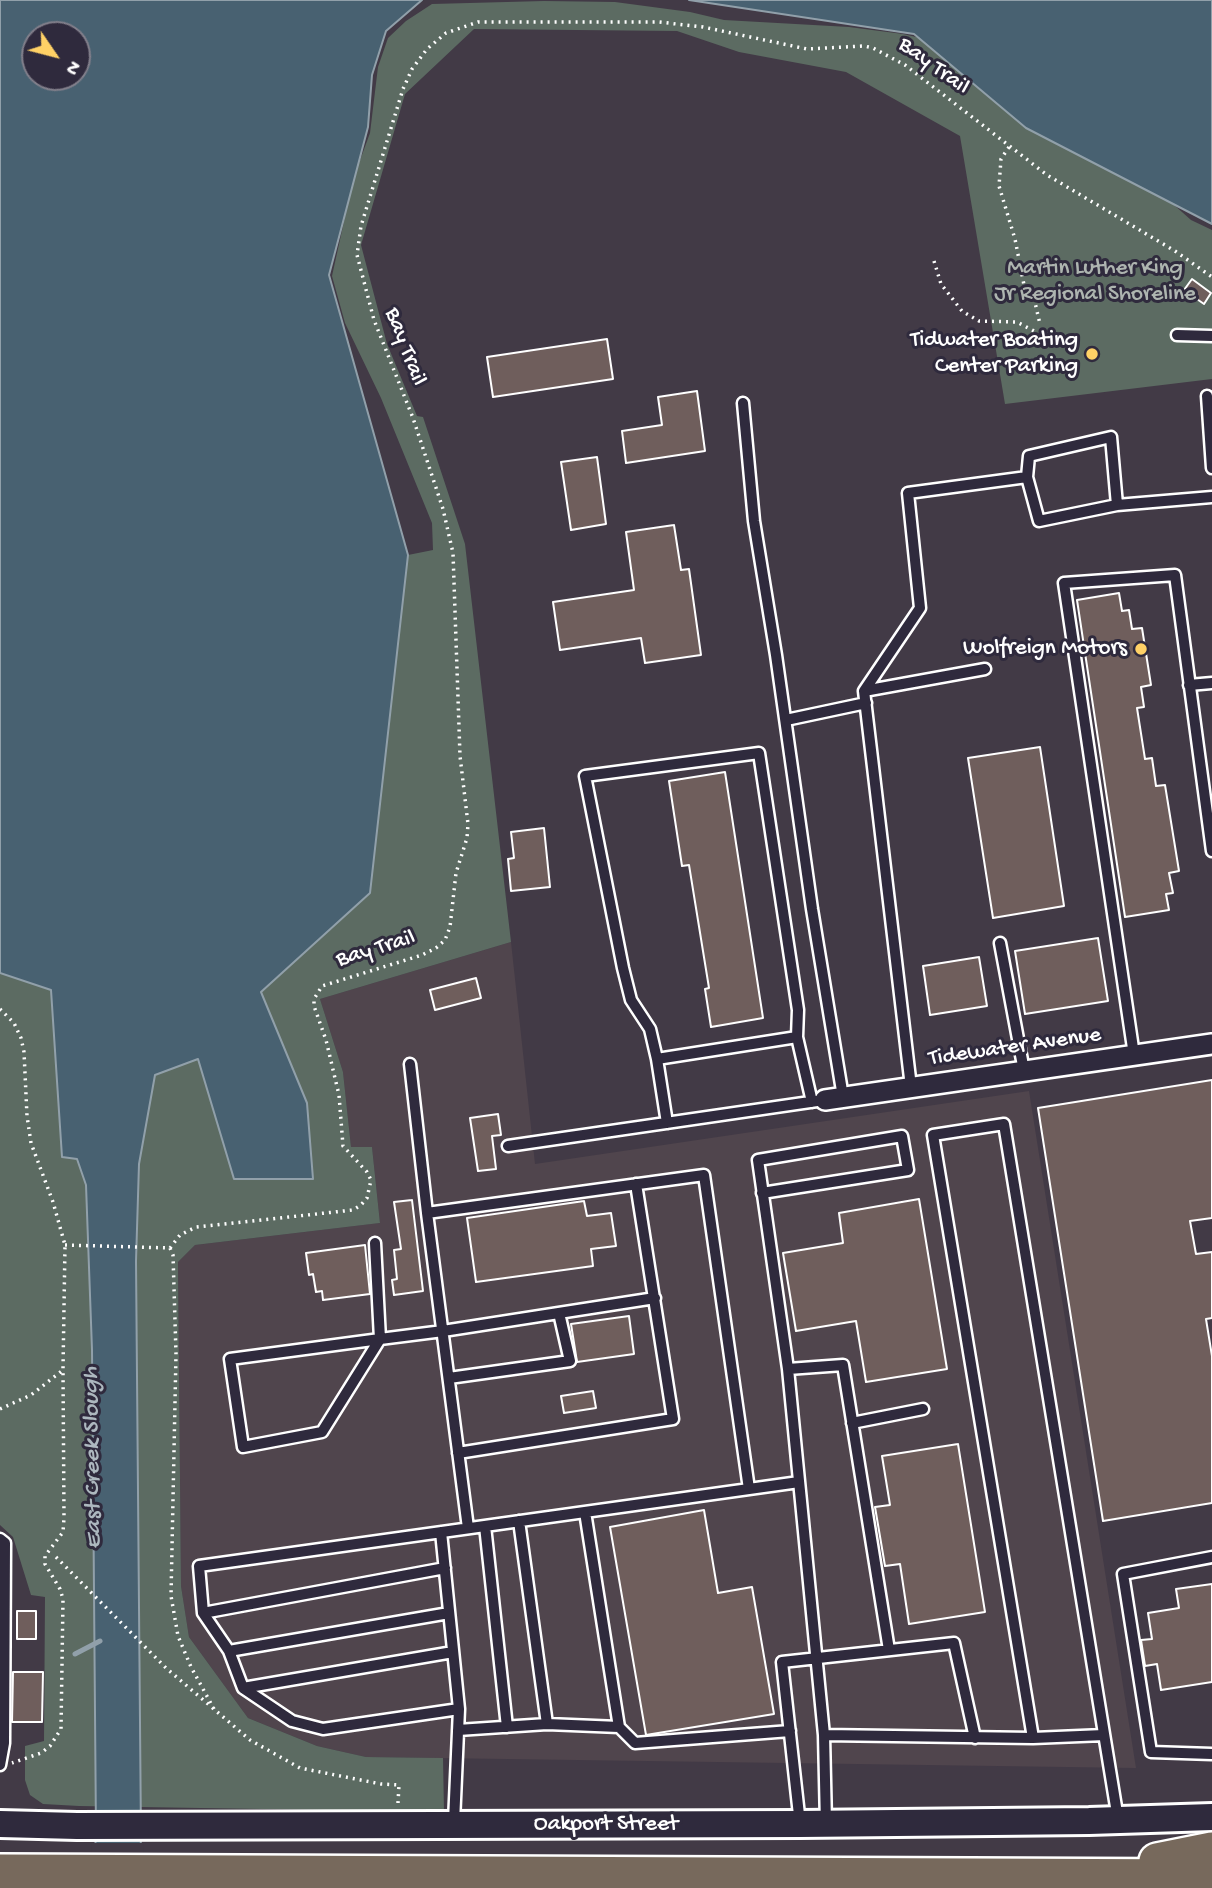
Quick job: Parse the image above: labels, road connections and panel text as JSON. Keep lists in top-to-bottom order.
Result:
{
  "streets": {
    "main road": ["Oakport Street"],
    "street": ["Tidewater Avenue"],
    "path": ["Bay Trail"]
  },
  "water": ["East Creek Slough"],
  "parks": ["Martin Luther King Jr Regional Shoreline"],
  "places": ["Tidwater Boating Center Parking", "Wolfreign Motors"],
  "north": "bottom right"
}
